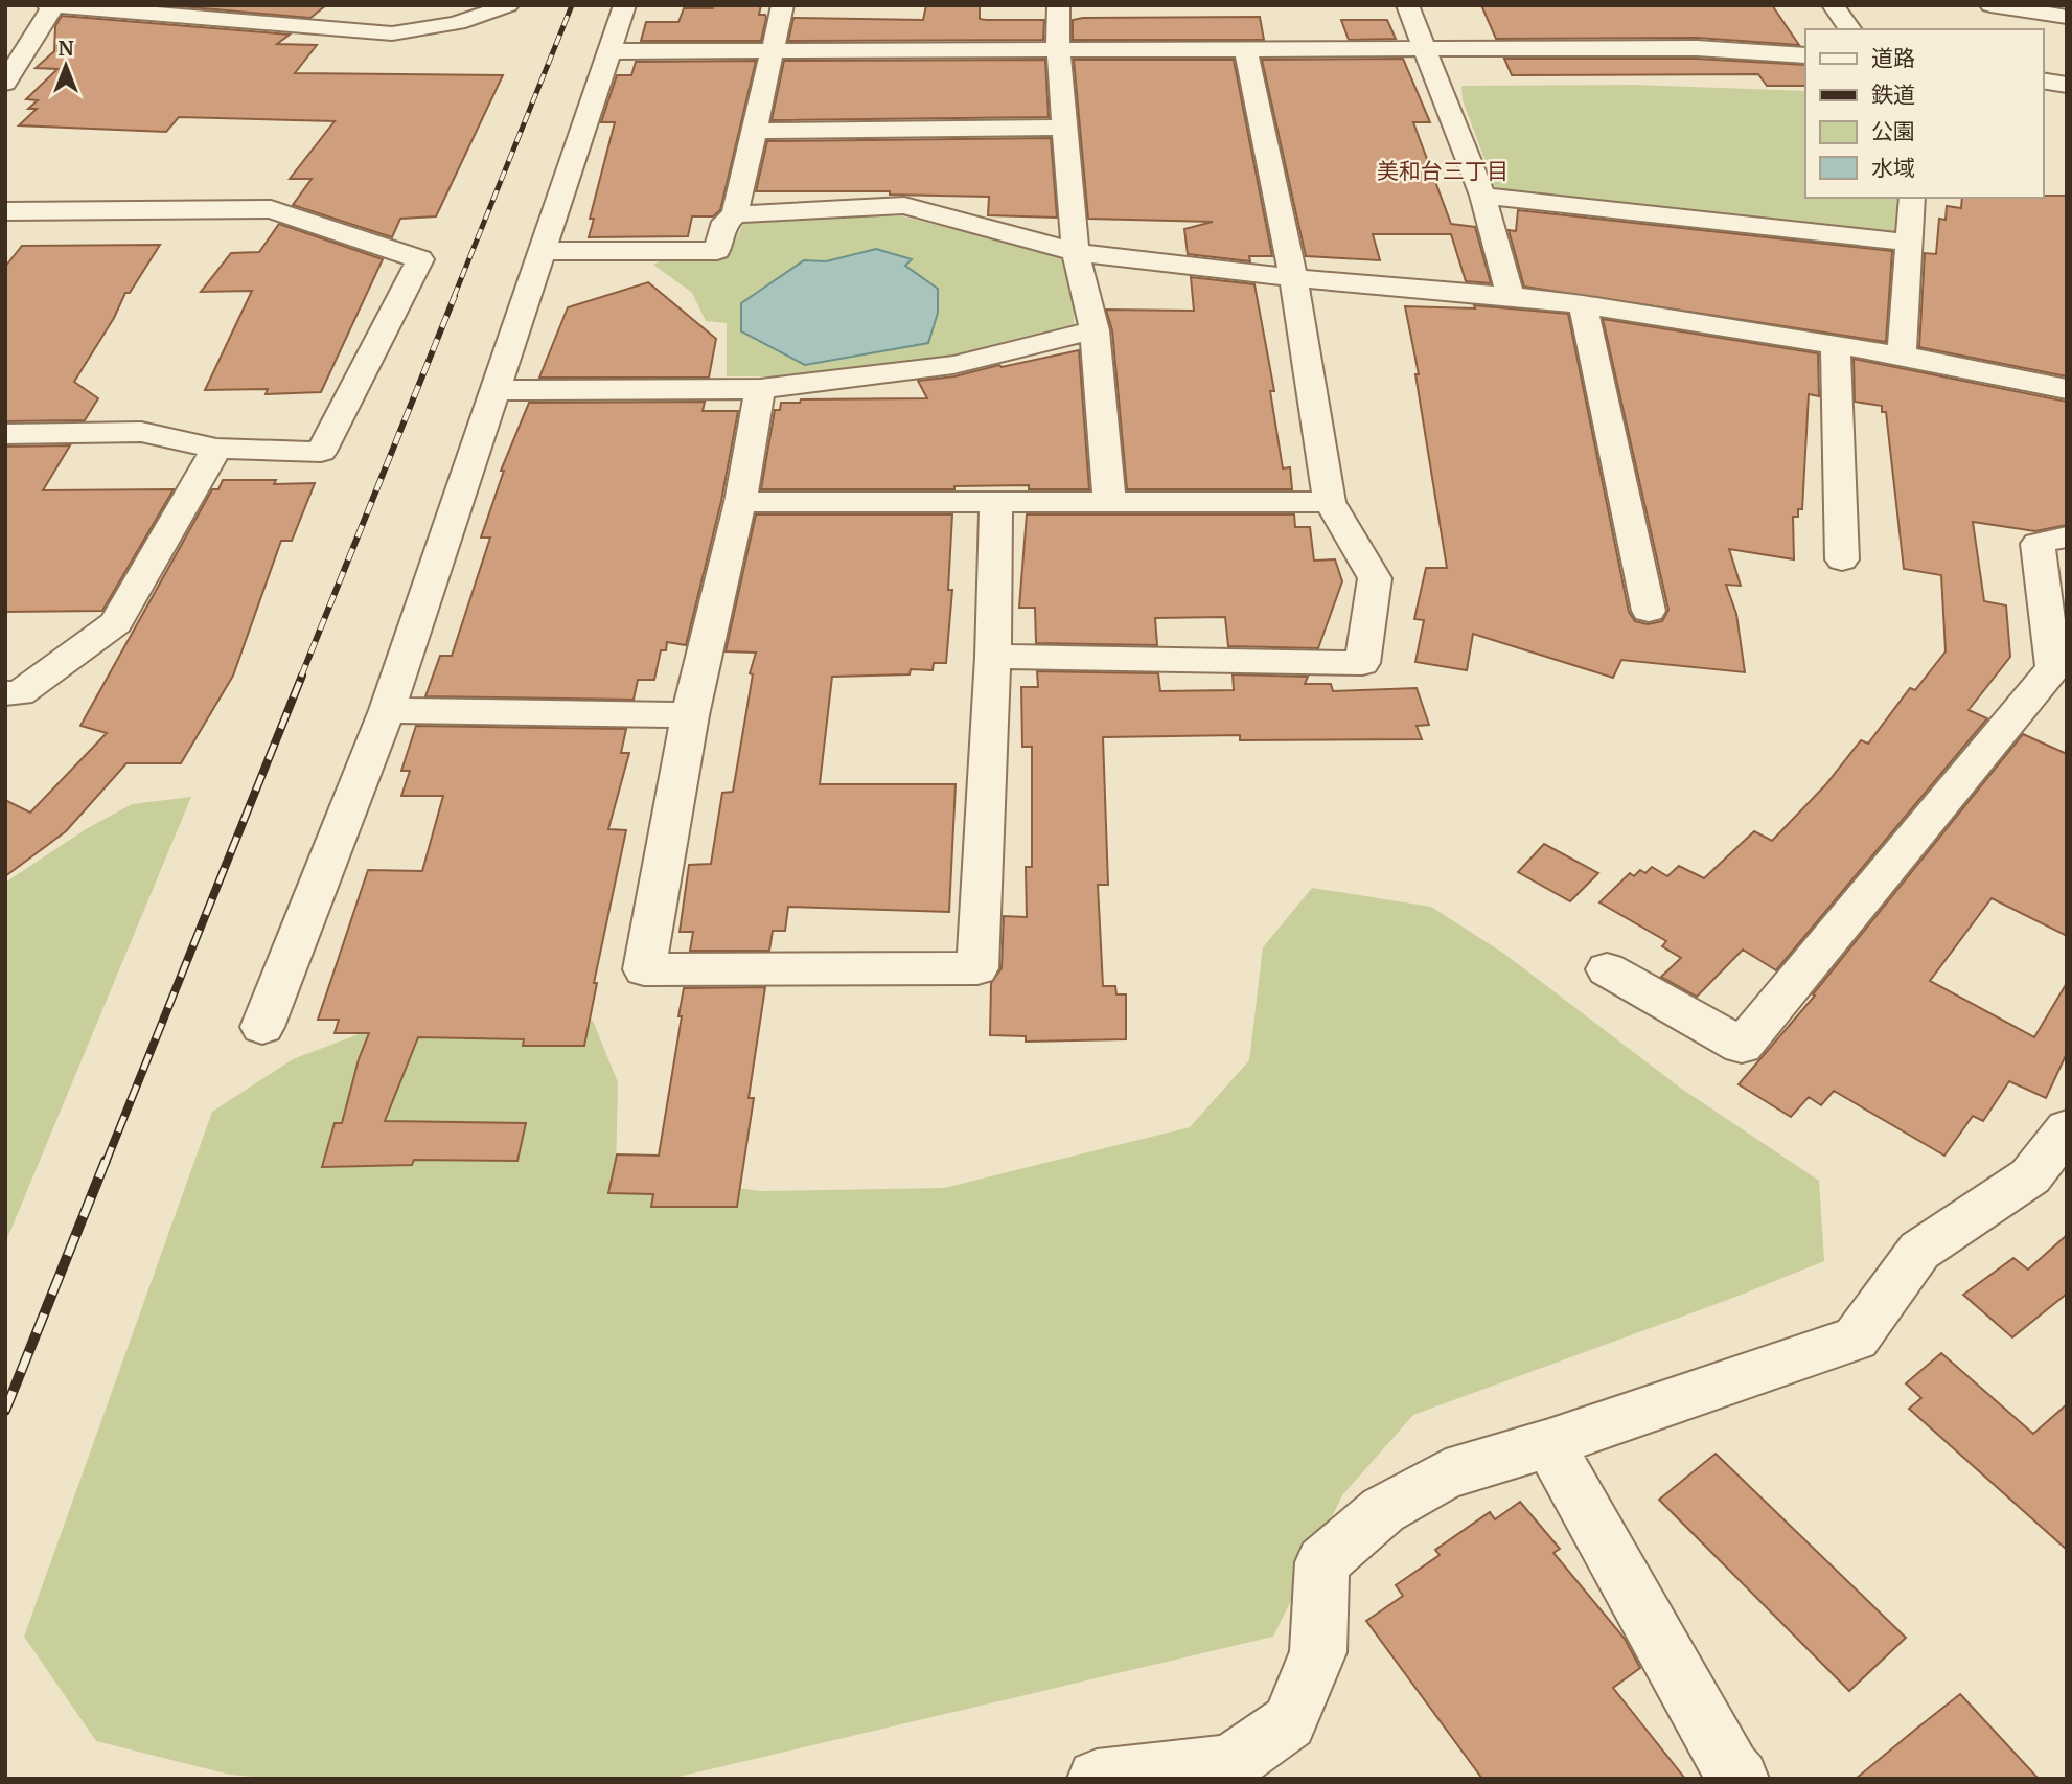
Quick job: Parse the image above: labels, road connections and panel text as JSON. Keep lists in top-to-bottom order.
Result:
{
  "districts": ["美和台三丁目"],
  "legend": [
    "道路",
    "鉄道",
    "公園",
    "水域"
  ],
  "north": "top"
}
